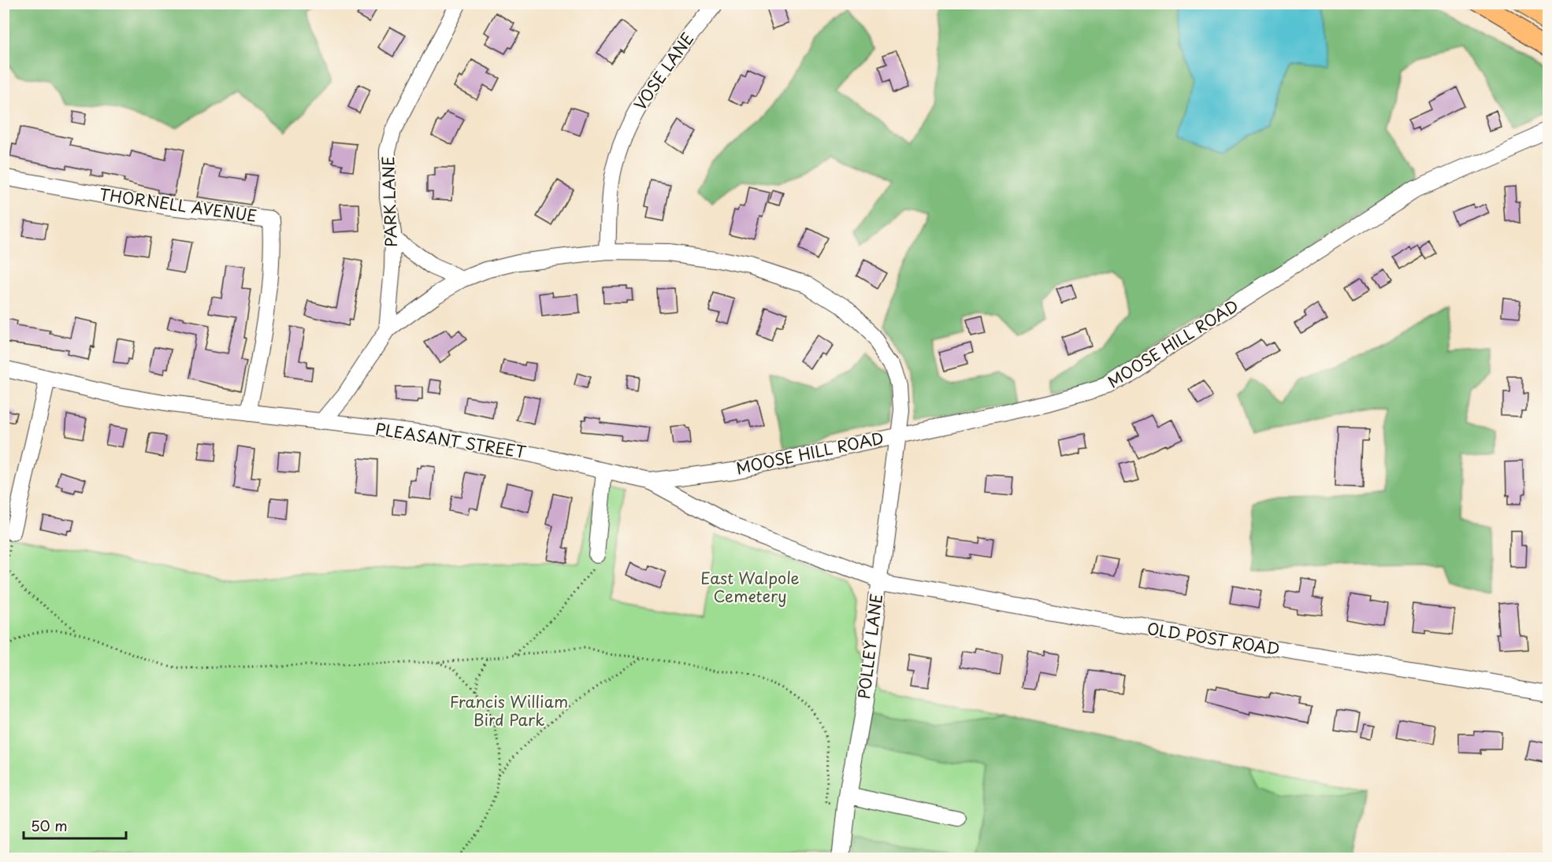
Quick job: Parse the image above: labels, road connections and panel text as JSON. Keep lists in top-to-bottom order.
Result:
{
  "streets": {
    "street": [
      "VOSE LANE",
      "PARK LANE",
      "THORNELL AVENUE",
      "MOOSE HILL ROAD",
      "PLEASANT STREET",
      "OLD POST ROAD",
      "POLLEY LANE"
    ]
  },
  "crossings": [
    ["VOSE LANE", "POLLEY LANE"],
    ["PARK LANE", "POLLEY LANE"],
    ["THORNELL AVENUE", "PLEASANT STREET"],
    ["MOOSE HILL ROAD", "PLEASANT STREET"],
    ["MOOSE HILL ROAD", "POLLEY LANE"],
    ["PLEASANT STREET", "OLD POST ROAD"],
    ["PLEASANT STREET", "POLLEY LANE"],
    ["OLD POST ROAD", "POLLEY LANE"]
  ],
  "parks": ["East Walpole Cemetery", "Francis William Bird Park"],
  "scale_bar": "50 m"
}
